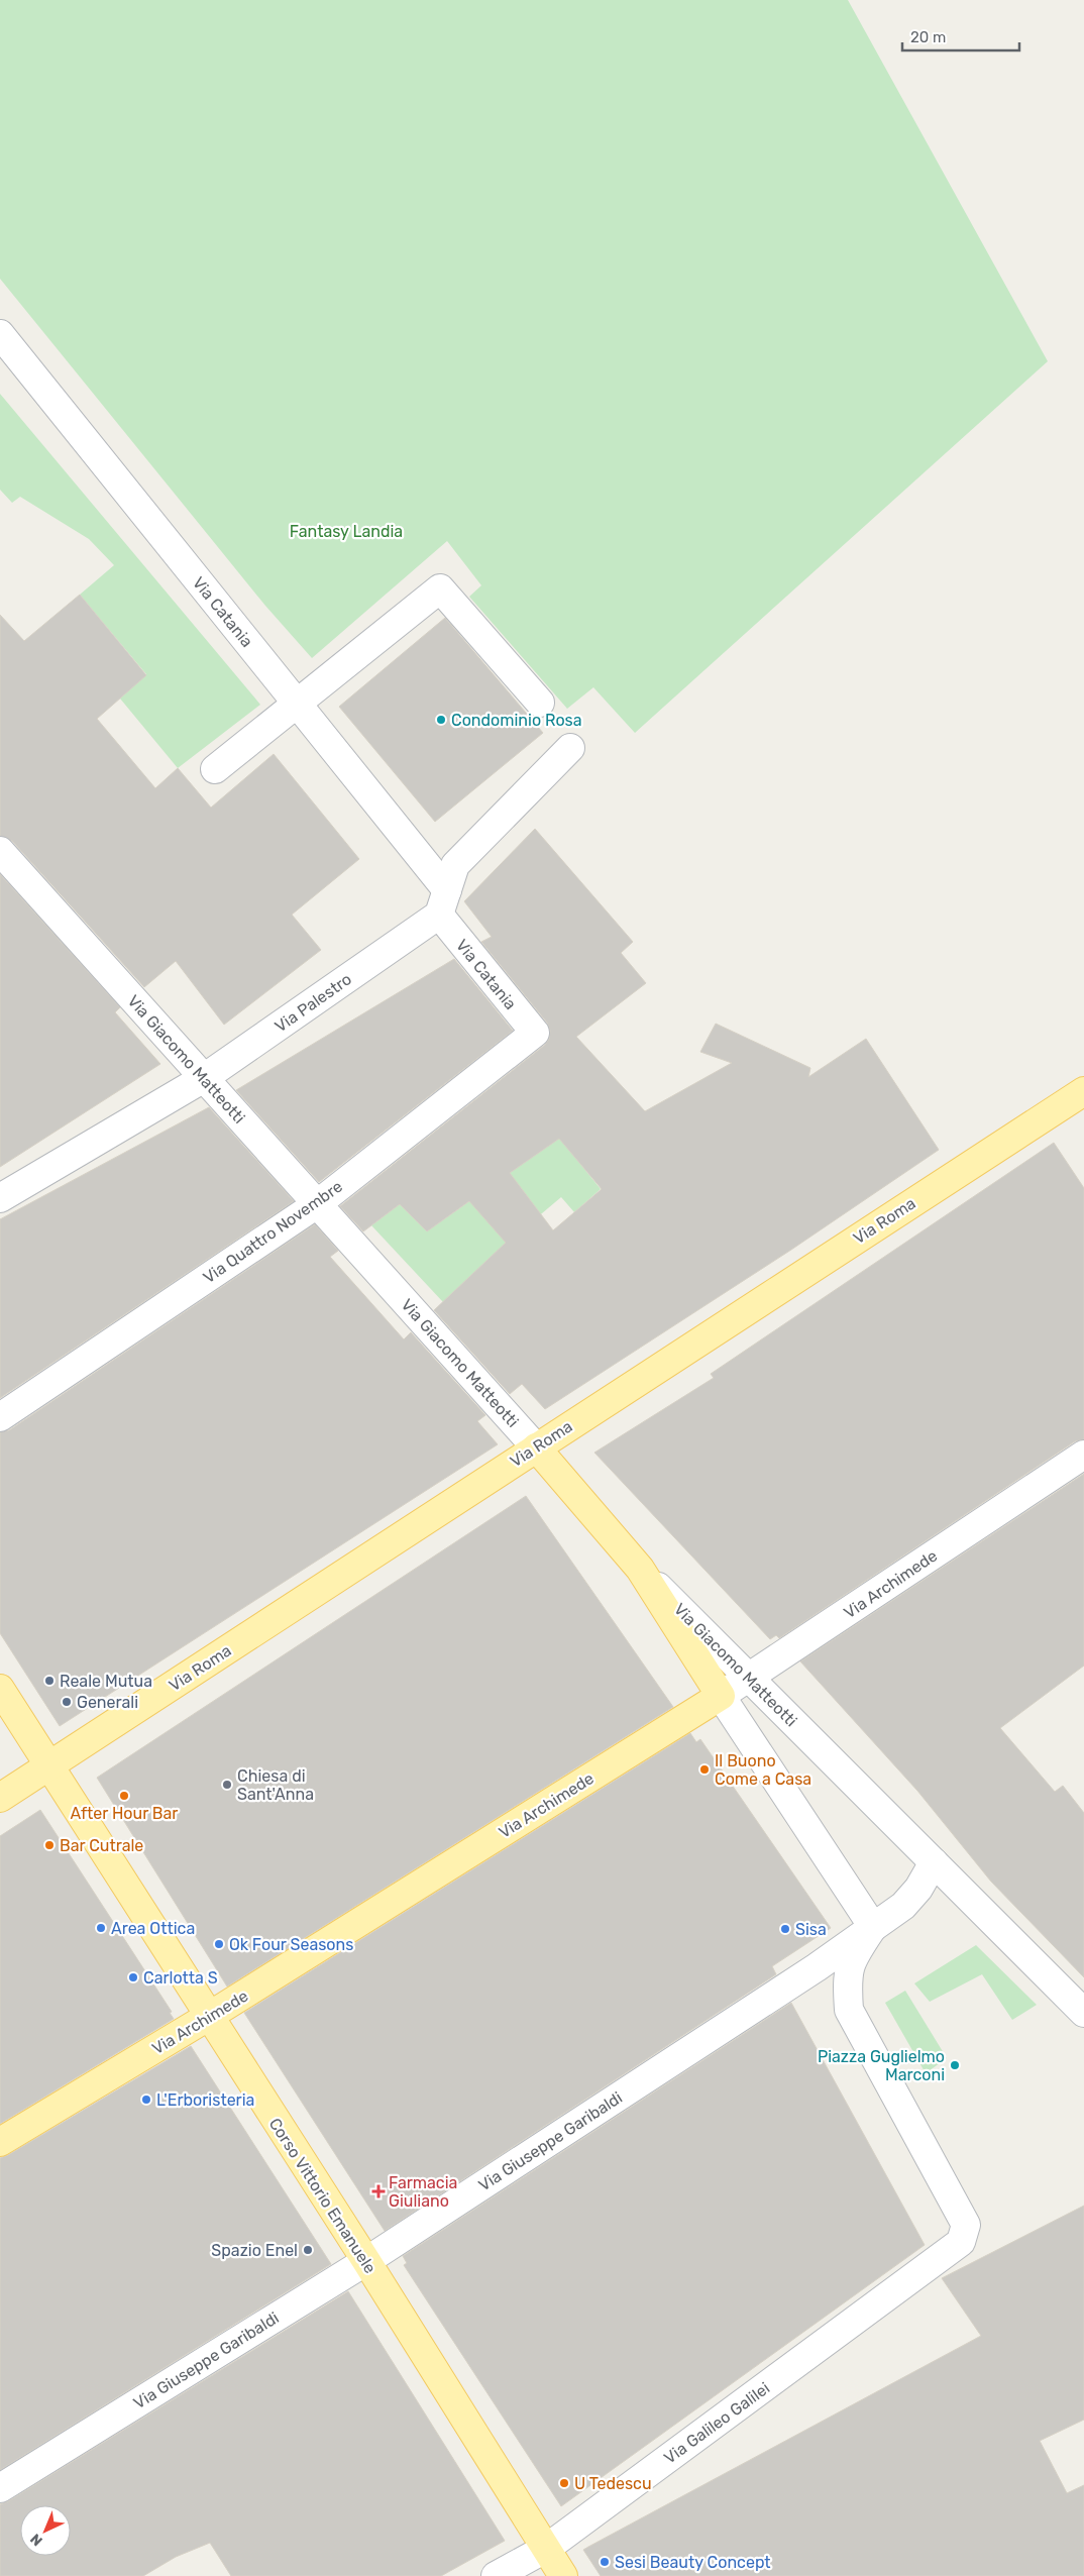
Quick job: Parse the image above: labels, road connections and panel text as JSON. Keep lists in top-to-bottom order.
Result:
{
  "streets": {
    "main road": [
      "Via Giacomo Matteotti",
      "Via Roma",
      "Via Archimede",
      "Corso Vittorio Emanuele"
    ],
    "street": [
      "Via Catania",
      "Via Palestro",
      "Via Quattro Novembre",
      "Via Giuseppe Garibaldi",
      "Via Galileo Galilei"
    ]
  },
  "crossings": [
    ["Via Catania", "Via Palestro"],
    ["Via Catania", "Via Quattro Novembre"],
    ["Via Palestro", "Via Giacomo Matteotti"],
    ["Via Giacomo Matteotti", "Via Roma"],
    ["Via Giacomo Matteotti", "Via Quattro Novembre"],
    ["Via Giacomo Matteotti", "Via Archimede"],
    ["Via Giacomo Matteotti", "Via Giuseppe Garibaldi"],
    ["Via Roma", "Corso Vittorio Emanuele"],
    ["Via Archimede", "Corso Vittorio Emanuele"],
    ["Via Giuseppe Garibaldi", "Corso Vittorio Emanuele"],
    ["Via Giuseppe Garibaldi", "Via Galileo Galilei"],
    ["Corso Vittorio Emanuele", "Via Galileo Galilei"]
  ],
  "parks": ["Fantasy Landia"],
  "places": {
    "other": [
      "Condominio Rosa",
      "Reale Mutua",
      "Generali",
      "Il Buono Come a Casa",
      "Chiesa di Sant'Anna",
      "After Hour Bar",
      "Bar Cutrale",
      "Area Ottica",
      "Sisa",
      "Ok Four Seasons",
      "Carlotta S",
      "Piazza Guglielmo Marconi",
      "L'Erboristeria",
      "Spazio Enel",
      "U Tedescu",
      "Sesi Beauty Concept"
    ],
    "health": ["Farmacia Giuliano"]
  },
  "scale_bar": "20 m",
  "north": "bottom left"
}
